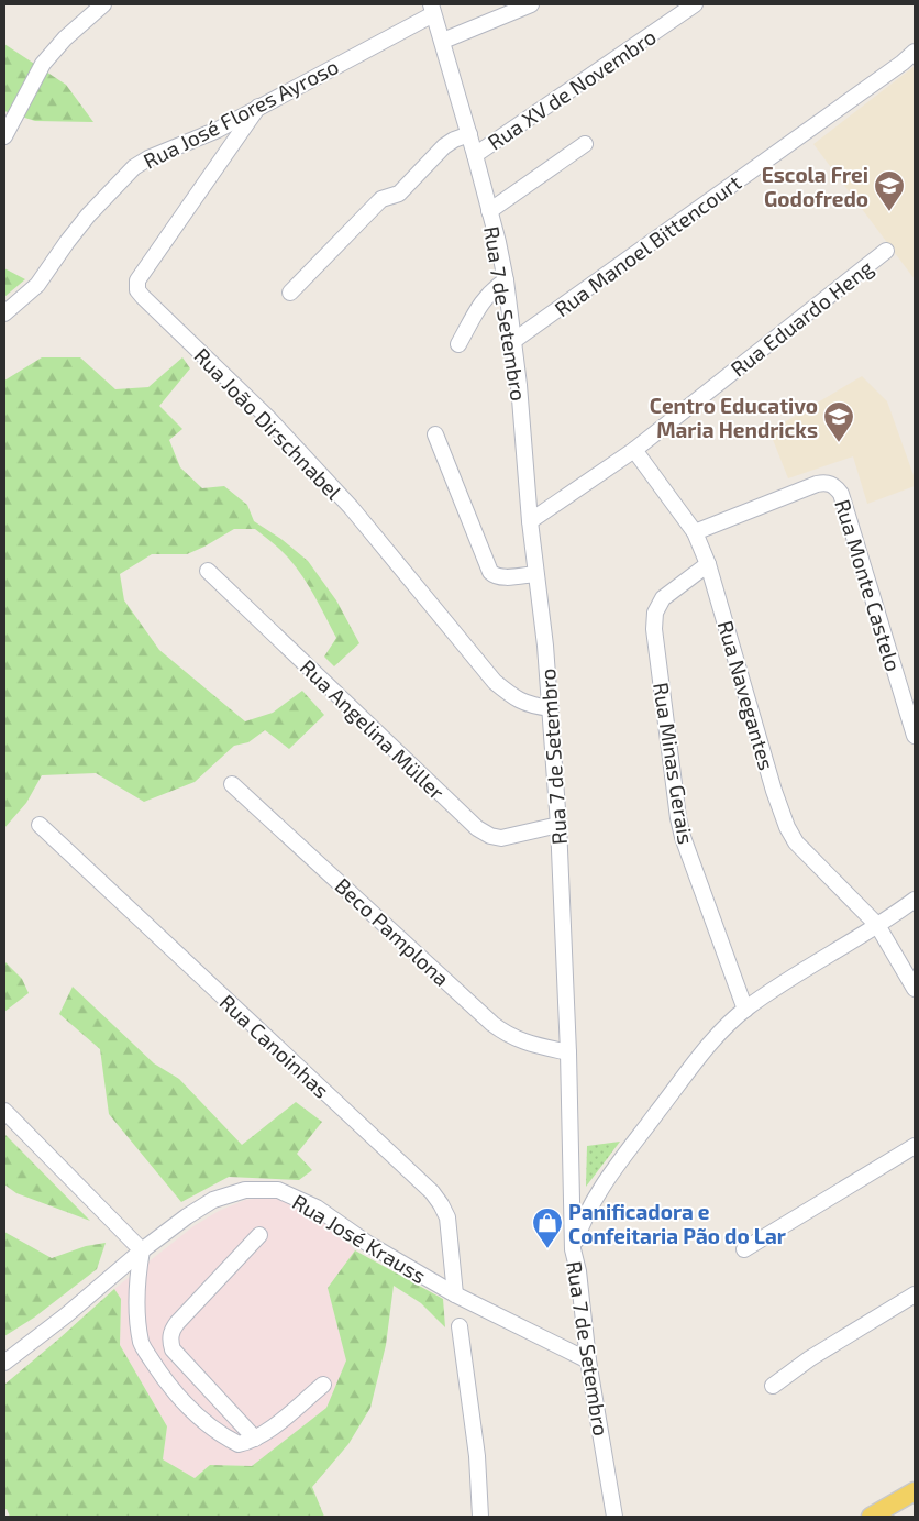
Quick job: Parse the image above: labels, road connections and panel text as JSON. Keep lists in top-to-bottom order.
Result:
{
  "streets": {
    "street": [
      "Rua XV de Novembro",
      "Rua José Flores Ayroso",
      "Rua Manoel Bittencourt",
      "Rua 7 de Setembro",
      "Rua Eduardo Heng",
      "Rua João Dirschnabel",
      "Rua Monte Castelo",
      "Rua Navegantes",
      "Rua Angelina Müller",
      "Rua Minas Gerais",
      "Beco Pamplona",
      "Rua Canoinhas",
      "Rua José Krauss"
    ]
  },
  "crossings": [
    ["Rua XV de Novembro", "Rua 7 de Setembro"],
    ["Rua José Flores Ayroso", "Rua 7 de Setembro"],
    ["Rua José Flores Ayroso", "Rua João Dirschnabel"],
    ["Rua Manoel Bittencourt", "Rua 7 de Setembro"],
    ["Rua 7 de Setembro", "Rua Eduardo Heng"],
    ["Rua 7 de Setembro", "Rua João Dirschnabel"],
    ["Rua 7 de Setembro", "Rua Angelina Müller"],
    ["Rua 7 de Setembro", "Beco Pamplona"],
    ["Rua 7 de Setembro", "Rua José Krauss"],
    ["Rua Eduardo Heng", "Rua Navegantes"],
    ["Rua Monte Castelo", "Rua Navegantes"],
    ["Rua Navegantes", "Rua Minas Gerais"],
    ["Rua Canoinhas", "Rua José Krauss"]
  ],
  "places": {
    "school or university": ["Escola Frei Godofredo", "Centro Educativo Maria Hendricks"],
    "shop": ["Panificadora e Confeitaria Pão do Lar"]
  }
}
